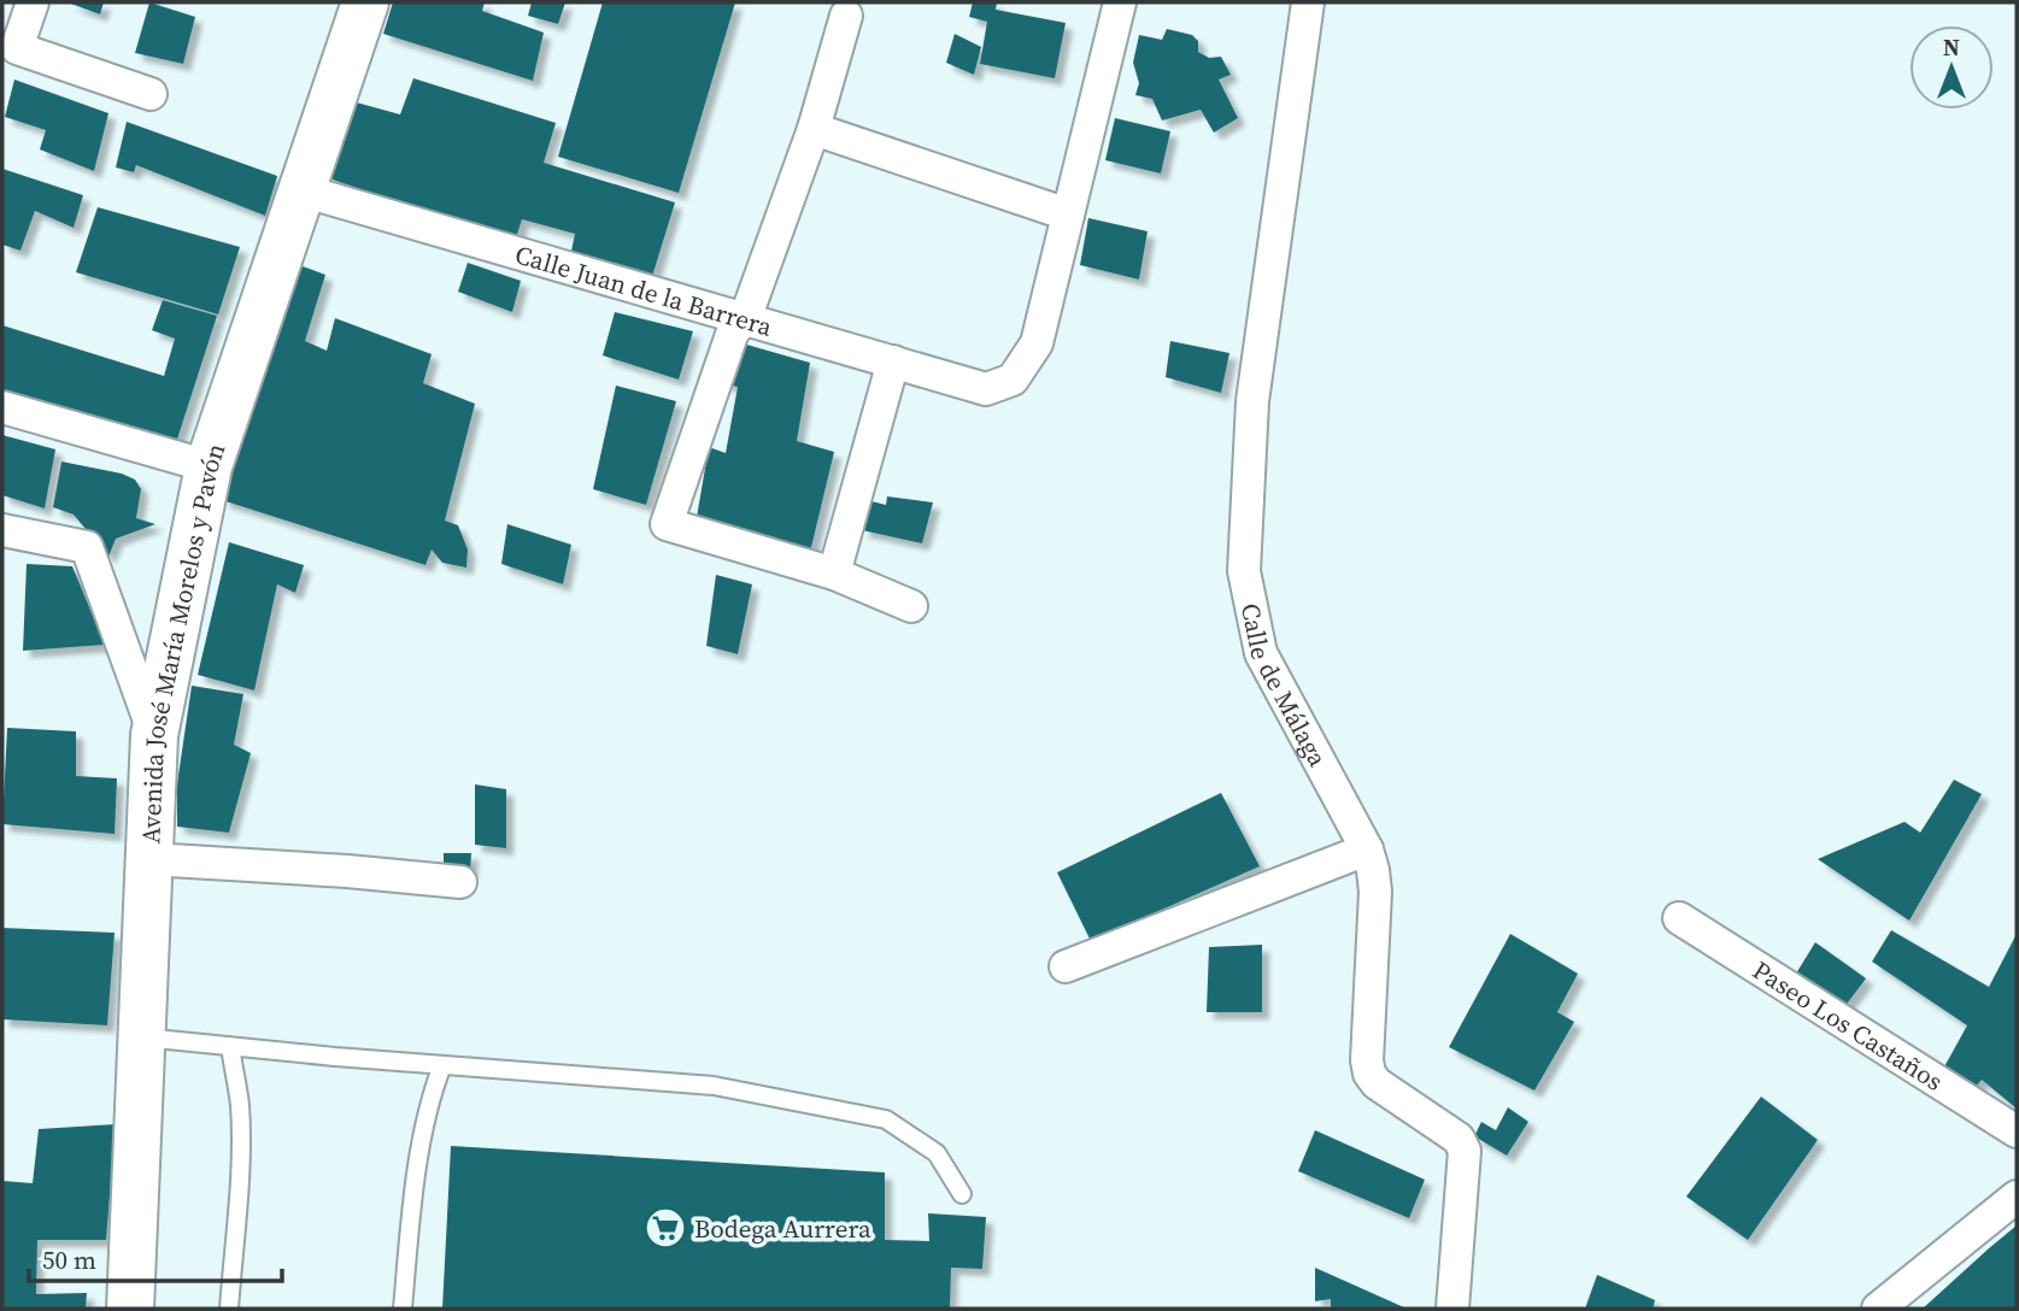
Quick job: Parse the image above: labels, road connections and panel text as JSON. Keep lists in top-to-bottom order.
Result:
{
  "streets": {
    "main road": ["Avenida José María Morelos y Pavón"],
    "street": ["Calle Juan de la Barrera", "Calle de Málaga", "Paseo Los Castaños"]
  },
  "crossings": [
    ["Calle Juan de la Barrera", "Avenida José María Morelos y Pavón"]
  ],
  "places": {
    "supermarket": ["Bodega Aurrera"]
  },
  "scale_bar": "50 m",
  "north": "top"
}
